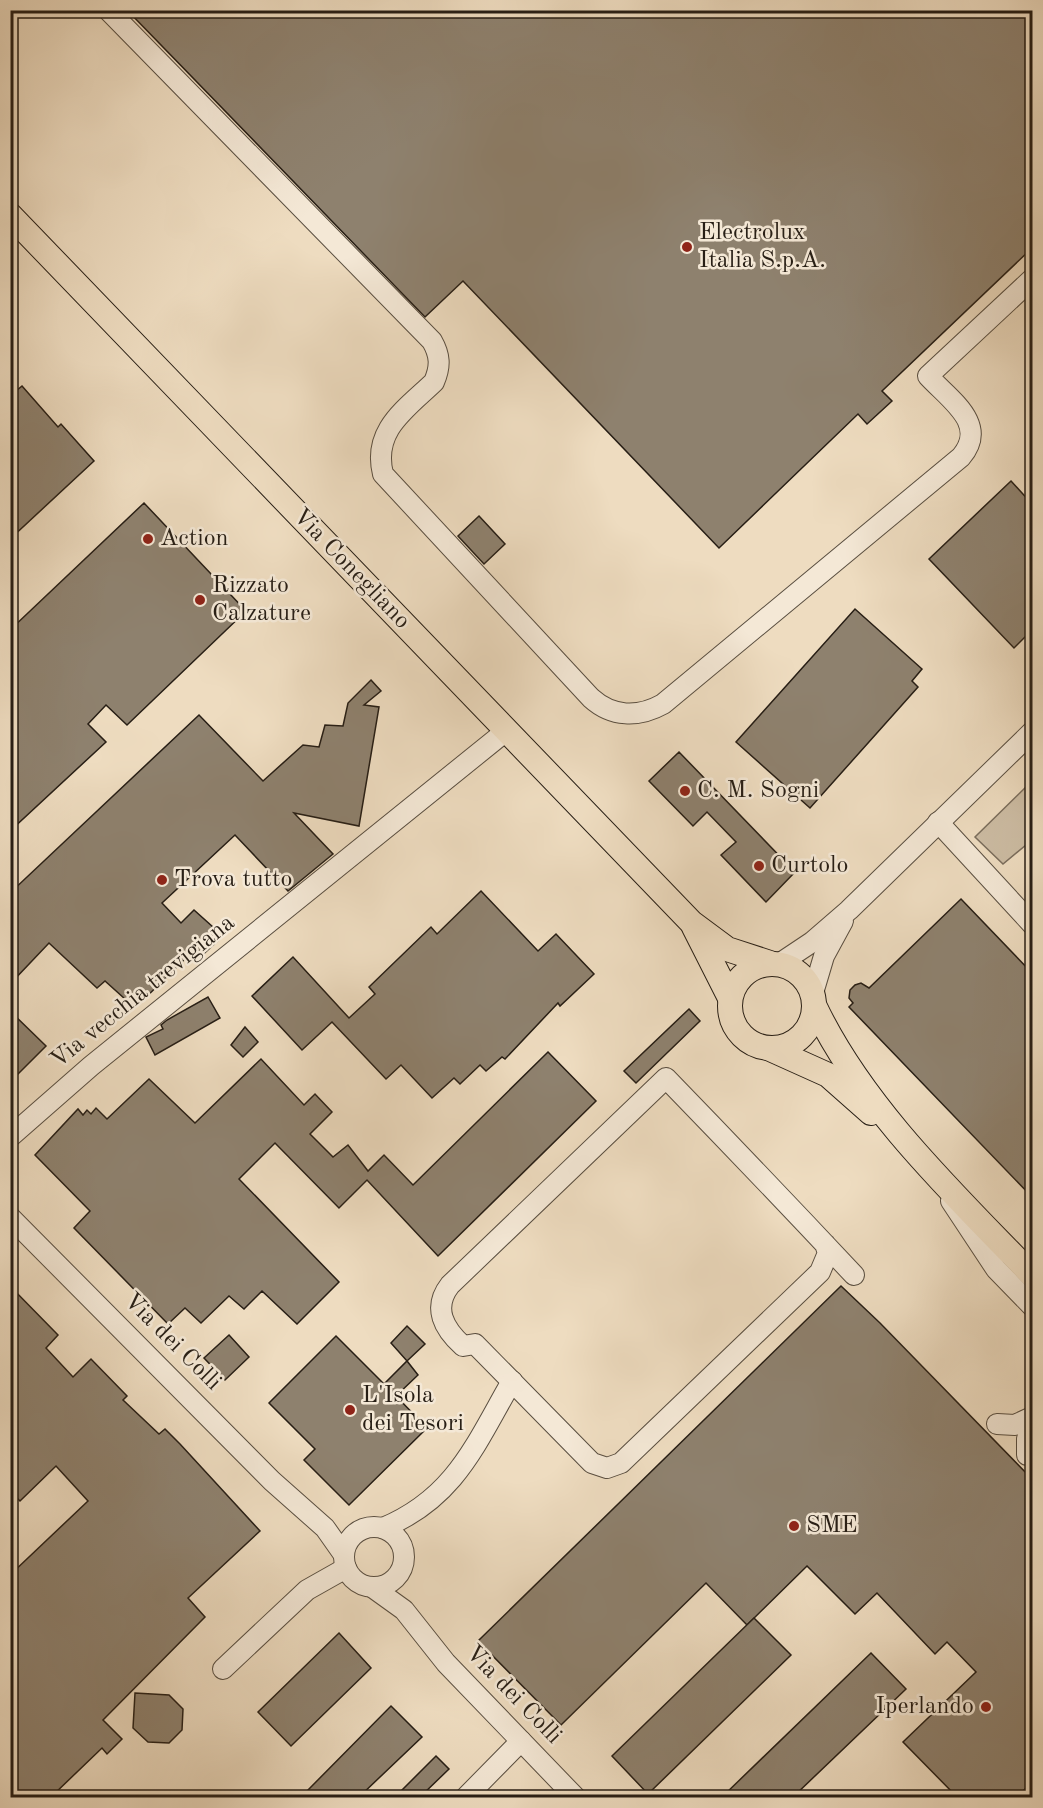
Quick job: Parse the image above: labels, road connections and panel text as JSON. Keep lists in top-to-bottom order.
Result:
{
  "streets": {
    "main road": ["Via Conegliano"],
    "street": ["Via vecchia trevigiana", "Via dei Colli"]
  },
  "crossings": [
    ["Via Conegliano", "Via vecchia trevigiana"]
  ],
  "places": [
    "Electrolux Italia S.p.A.",
    "Action",
    "Rizzato Calzature",
    "C. M. Sogni",
    "Curtolo",
    "Trova tutto",
    "L'Isola dei Tesori",
    "SME",
    "Iperlando"
  ]
}
